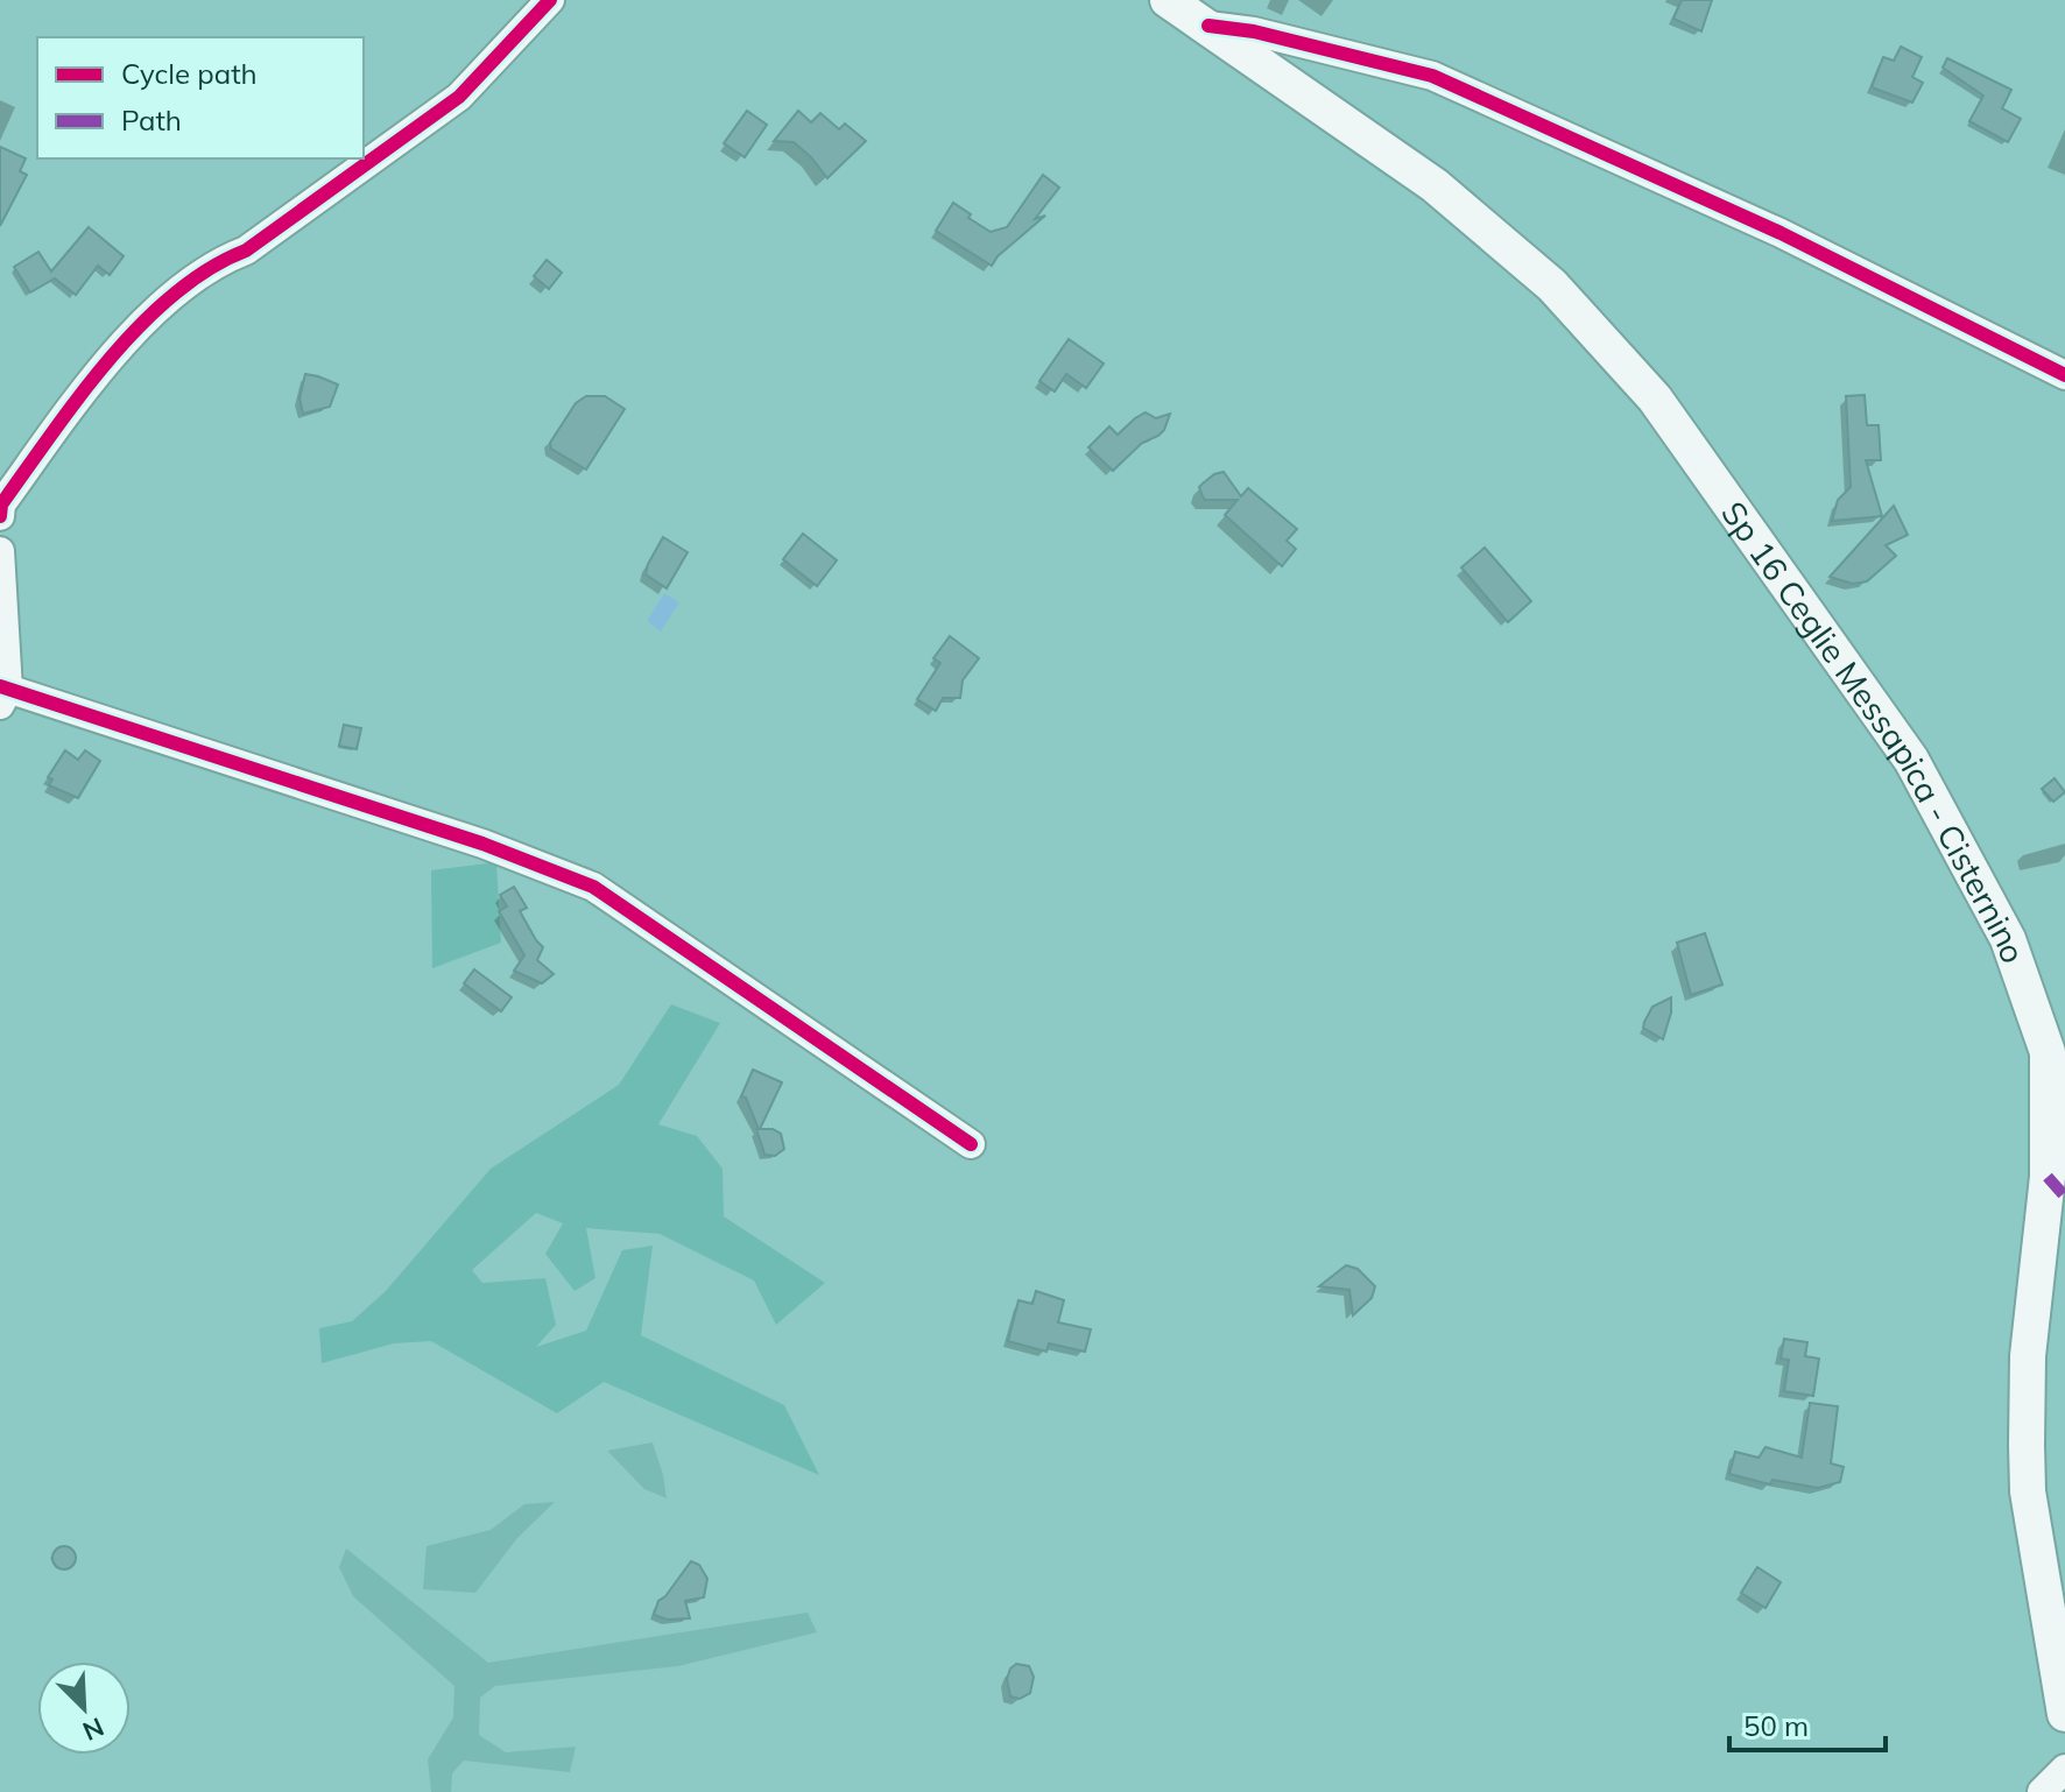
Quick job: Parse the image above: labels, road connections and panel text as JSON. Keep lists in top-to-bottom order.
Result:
{
  "streets": {
    "main road": ["Sp 16 Ceglie Messapica - Cisternino"]
  },
  "legend": ["Cycle path", "Path"],
  "scale_bar": "50 m",
  "north": "bottom right"
}
